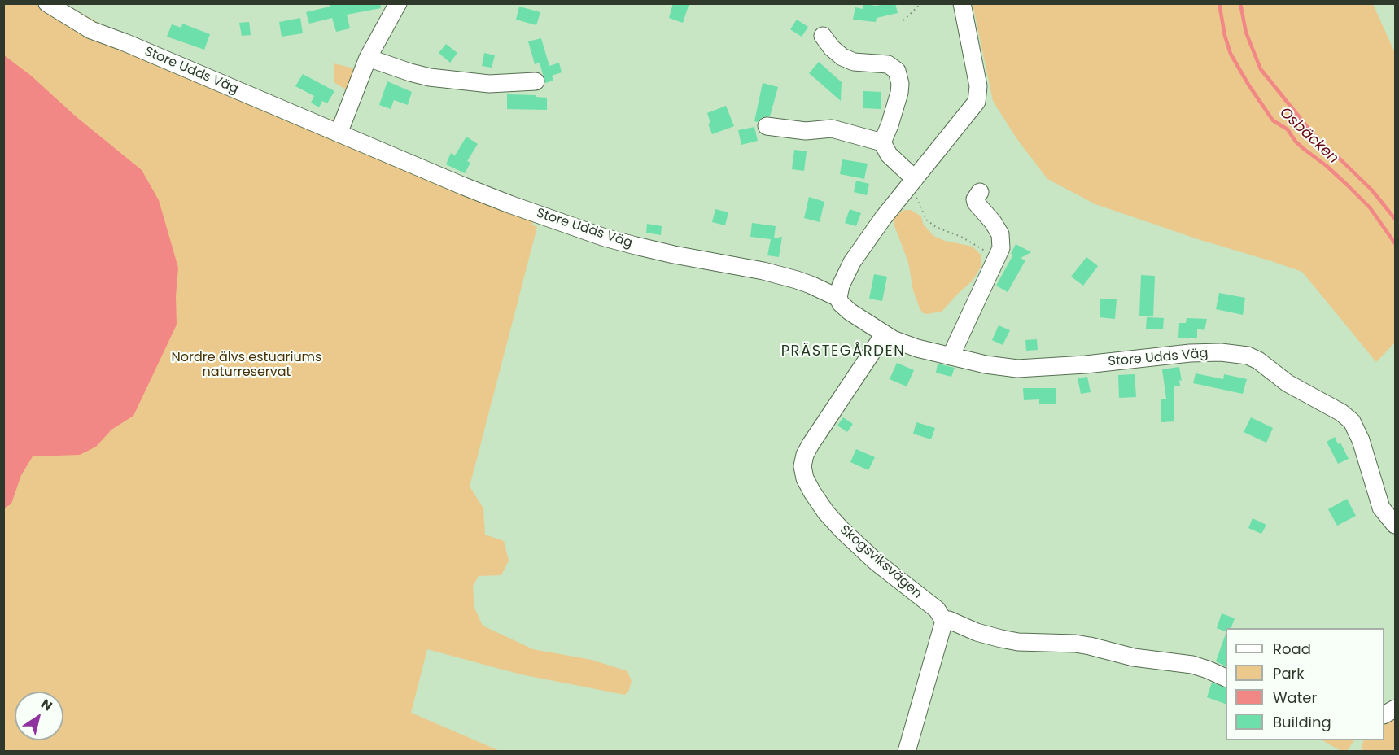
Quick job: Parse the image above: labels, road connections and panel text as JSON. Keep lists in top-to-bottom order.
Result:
{
  "streets": {
    "street": ["Store Udds Väg", "Skogsviksvägen"]
  },
  "crossings": [
    ["Store Udds Väg", "Skogsviksvägen"]
  ],
  "districts": ["PRÄSTEGÅRDEN"],
  "water": ["Osbäcken"],
  "parks": ["Nordre älvs estuariums naturreservat"],
  "legend": [
    "Road",
    "Park",
    "Water",
    "Building"
  ],
  "north": "top right"
}
